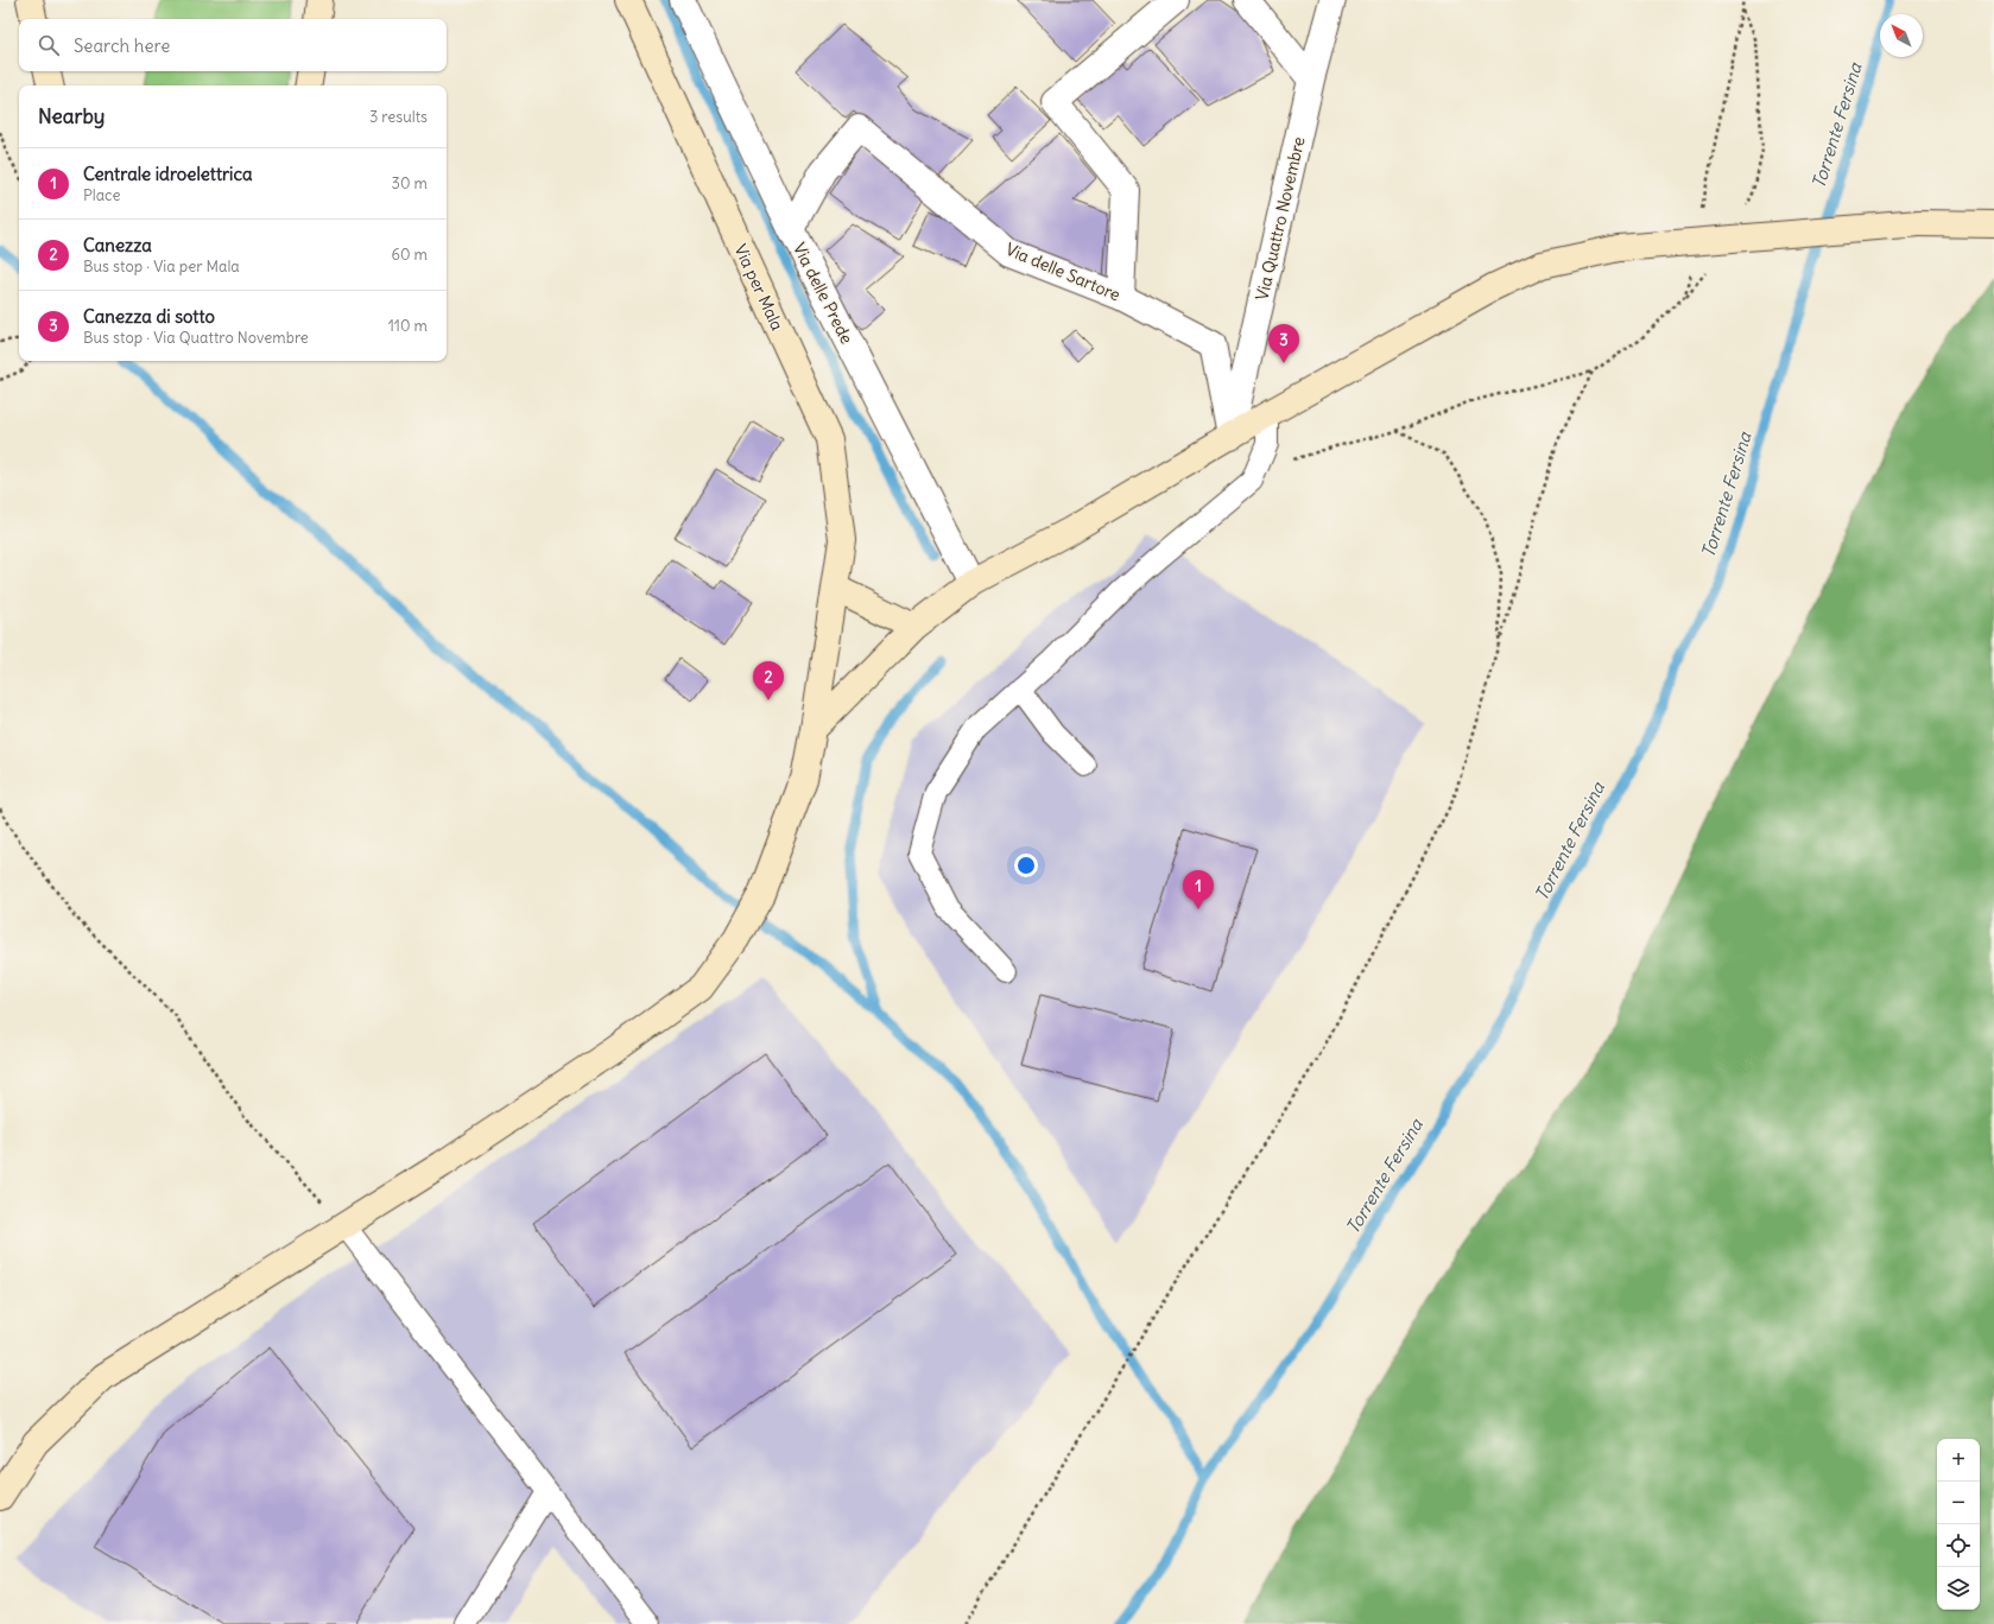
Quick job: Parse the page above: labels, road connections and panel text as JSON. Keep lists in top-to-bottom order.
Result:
{
  "streets": {
    "main road": ["Via per Mala"],
    "street": ["Via Quattro Novembre", "Via delle Sartore", "Via delle Prede"]
  },
  "crossings": [
    ["Via Quattro Novembre", "Via delle Sartore"],
    ["Via delle Sartore", "Via delle Prede"]
  ],
  "water": ["Torrente Fersina"],
  "north": "top left",
  "page": {
    "search": "Search here",
    "heading": ["Nearby", "3 results"],
    "list": [
      {
        "mark": "1",
        "name": "Centrale idroelettrica",
        "note": "Place",
        "value": "30 m"
      },
      {
        "mark": "2",
        "name": "Canezza",
        "note": "Bus stop · Via per Mala",
        "value": "60 m"
      },
      {
        "mark": "3",
        "name": "Canezza di sotto",
        "note": "Bus stop · Via Quattro Novembre",
        "value": "110 m"
      }
    ],
    "pins": ["3", "2", "1"],
    "map_buttons": ["+", "−"]
  }
}
